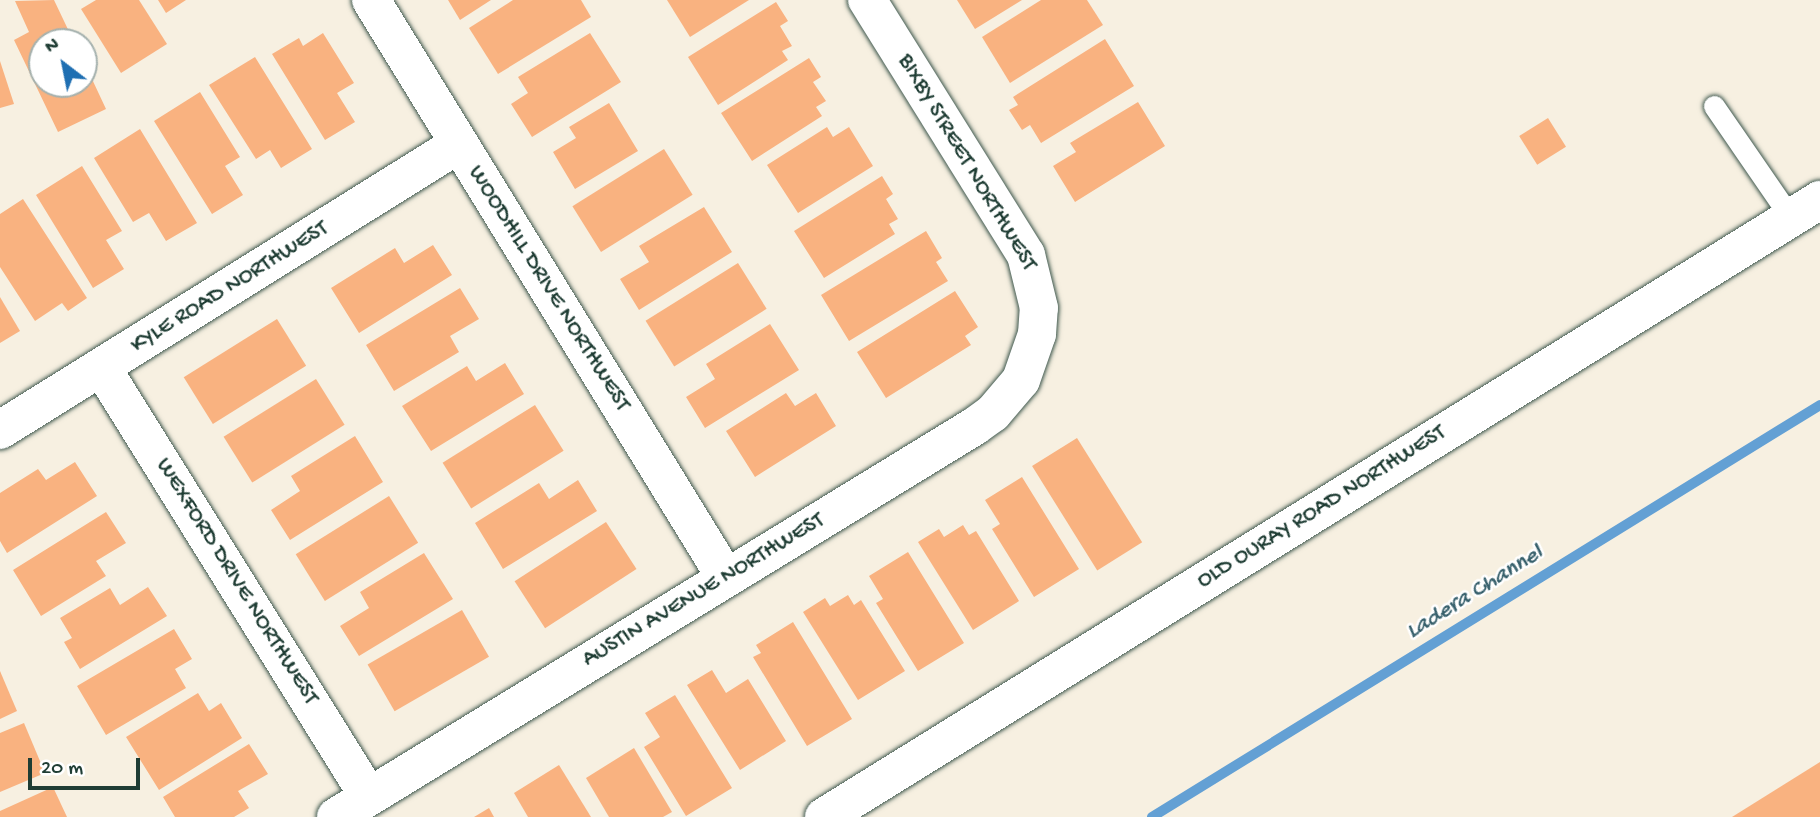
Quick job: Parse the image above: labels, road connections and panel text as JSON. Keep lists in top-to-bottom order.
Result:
{
  "streets": {
    "street": [
      "BIXBY STREET NORTHWEST",
      "KYLE ROAD NORTHWEST",
      "WOODHILL DRIVE NORTHWEST",
      "OLD OURAY ROAD NORTHWEST",
      "WEXFORD DRIVE NORTHWEST",
      "AUSTIN AVENUE NORTHWEST"
    ]
  },
  "crossings": [
    ["BIXBY STREET NORTHWEST", "AUSTIN AVENUE NORTHWEST"],
    ["KYLE ROAD NORTHWEST", "WOODHILL DRIVE NORTHWEST"],
    ["KYLE ROAD NORTHWEST", "WEXFORD DRIVE NORTHWEST"],
    ["WOODHILL DRIVE NORTHWEST", "AUSTIN AVENUE NORTHWEST"],
    ["WEXFORD DRIVE NORTHWEST", "AUSTIN AVENUE NORTHWEST"]
  ],
  "water": ["Ladera Channel"],
  "scale_bar": "20 m",
  "north": "top left"
}
